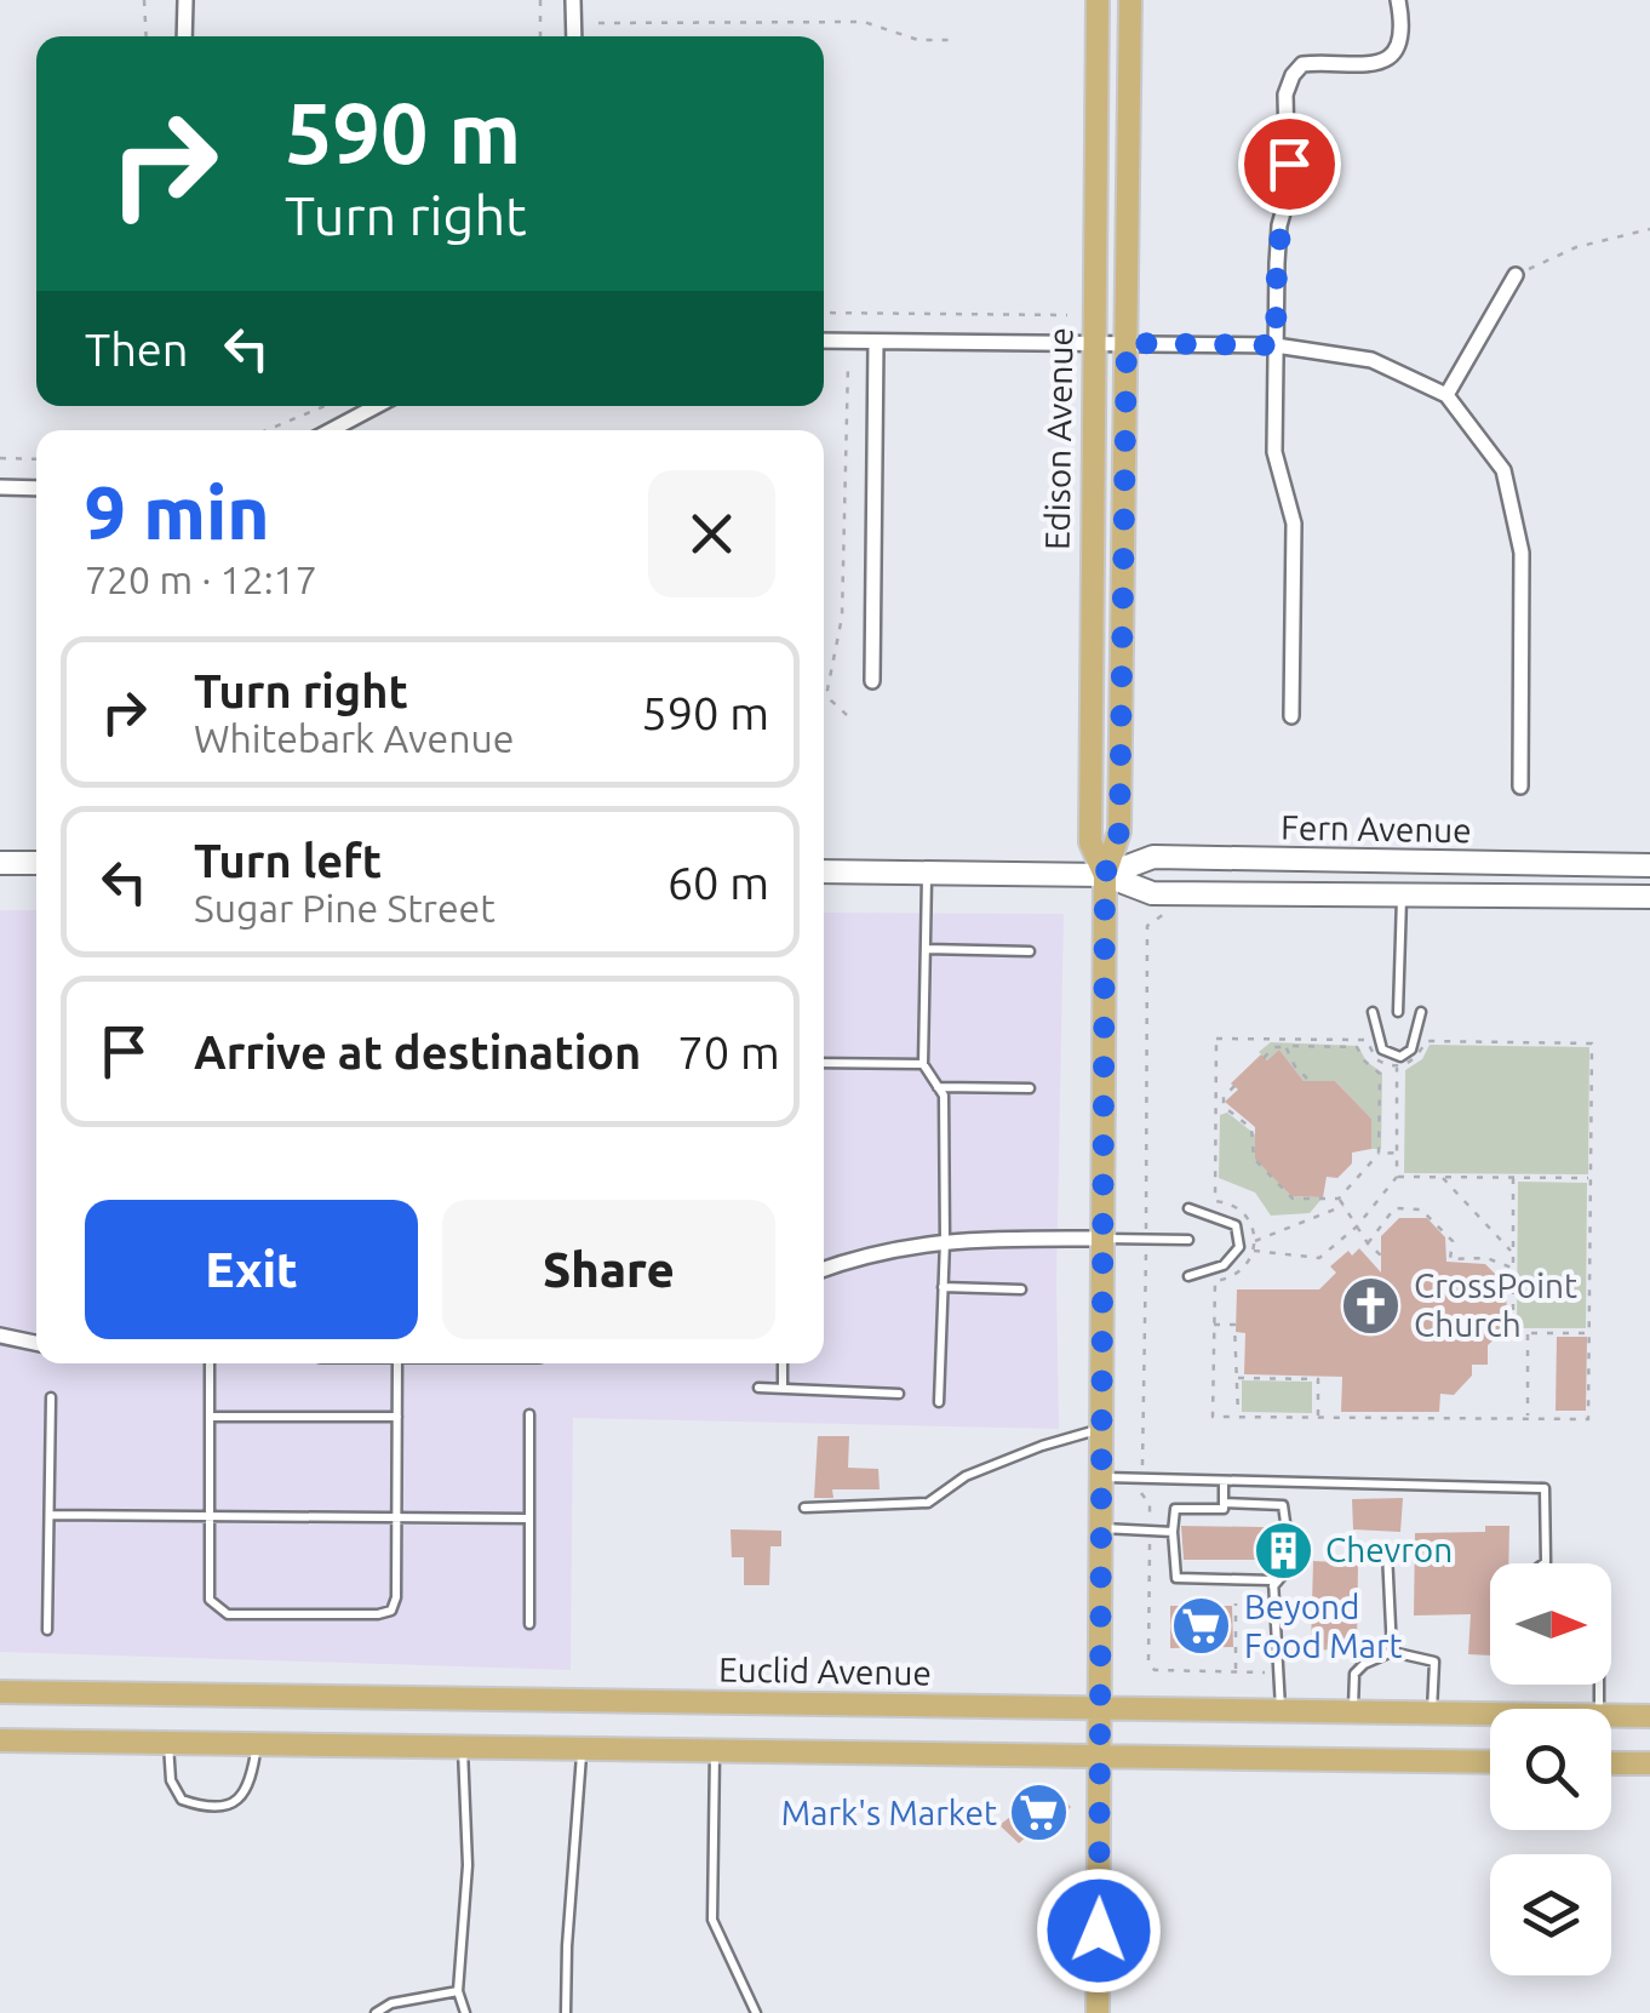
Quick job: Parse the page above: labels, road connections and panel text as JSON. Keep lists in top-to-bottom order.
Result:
{
  "streets": {
    "main road": ["Edison Avenue", "Euclid Avenue"],
    "street": ["Fern Avenue"]
  },
  "crossings": [
    ["Edison Avenue", "Fern Avenue"],
    ["Edison Avenue", "Euclid Avenue"]
  ],
  "places": {
    "church": ["CrossPoint Church"],
    "building": ["Chevron"],
    "supermarket": ["Beyond Food Mart", "Mark's Market"]
  },
  "north": "right",
  "page": {
    "turn": ["590 m", "Turn right"],
    "then": "Then",
    "heading": ["9 min", "720 m · 12:17"],
    "list": [
      {
        "name": "Turn right",
        "note": "Whitebark Avenue",
        "value": "590 m"
      },
      {
        "name": "Turn left",
        "note": "Sugar Pine Street",
        "value": "60 m"
      },
      {
        "name": "Arrive at destination",
        "value": "70 m"
      }
    ],
    "buttons": ["Exit", "Share"]
  }
}
